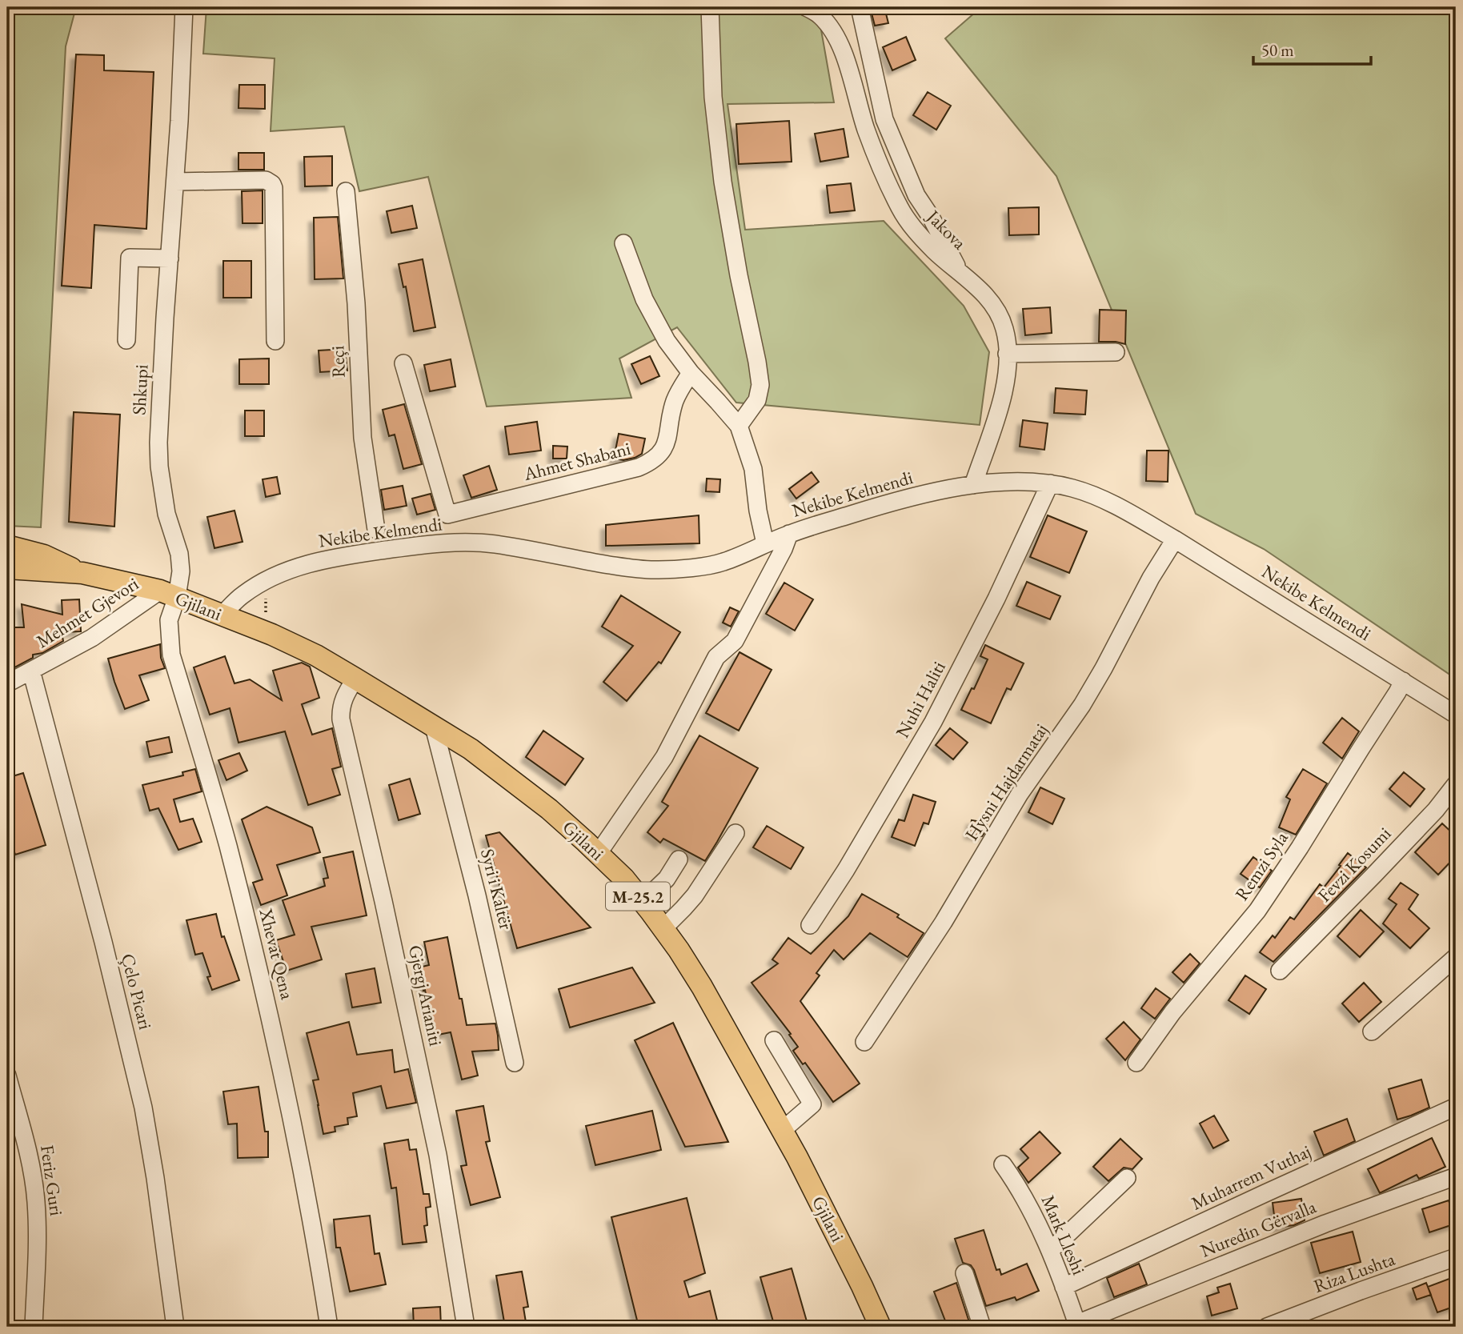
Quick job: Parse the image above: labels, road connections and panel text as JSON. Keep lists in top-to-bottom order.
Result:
{
  "streets": {
    "main road": ["Gjilani", "M-25.2"],
    "street": [
      "Jakova",
      "Reçi",
      "Shkupi",
      "Ahmet Shabani",
      "Nekibe Kelmendi",
      "Mehmet Gjevori",
      "Nuhi Haliti",
      "Hysni Hajdarmataj",
      "Fevzi Kosumi",
      "Remzi Syla",
      "Syri i Kaltër",
      "Xhevat Qena",
      "Çelo Picari",
      "Gjergj Arianiti",
      "Muharrem Vuthaj",
      "Feriz Guri",
      "Nuredin Gërvalla",
      "Mark Lleshi",
      "Riza Lushta"
    ]
  },
  "crossings": [
    ["Jakova", "Nekibe Kelmendi"],
    ["Shkupi", "Gjilani"],
    ["Shkupi", "Mehmet Gjevori"],
    ["Shkupi", "Xhevat Qena"],
    ["Nekibe Kelmendi", "Gjilani"],
    ["Nekibe Kelmendi", "Nuhi Haliti"],
    ["Nekibe Kelmendi", "Hysni Hajdarmataj"],
    ["Nekibe Kelmendi", "Remzi Syla"],
    ["Gjilani", "Mehmet Gjevori"],
    ["Gjilani", "Syri i Kaltër"],
    ["Gjilani", "Xhevat Qena"],
    ["Gjilani", "Gjergj Arianiti"],
    ["Mehmet Gjevori", "Xhevat Qena"],
    ["Mehmet Gjevori", "Çelo Picari"],
    ["Muharrem Vuthaj", "Mark Lleshi"],
    ["Nuredin Gërvalla", "Mark Lleshi"]
  ],
  "scale_bar": "50 m"
}
